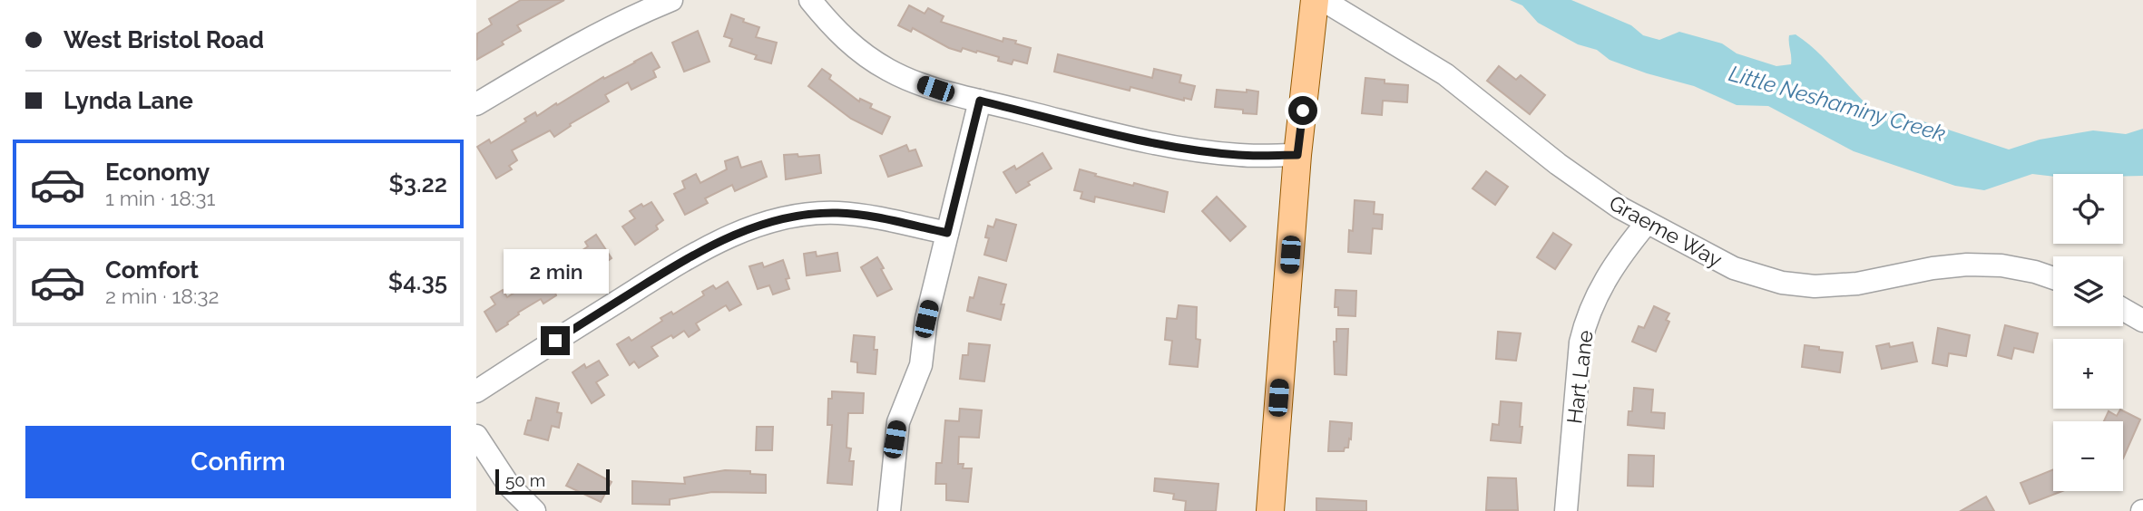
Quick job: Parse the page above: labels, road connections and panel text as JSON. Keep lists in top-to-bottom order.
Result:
{
  "streets": {
    "street": ["Graeme Way", "Hart Lane"]
  },
  "crossings": [
    ["Graeme Way", "Hart Lane"]
  ],
  "water": ["Little Neshaminy Creek"],
  "scale_bar": "50 m",
  "page": {
    "banner": ["West Bristol Road", "Lynda Lane"],
    "list": [
      {
        "name": "Economy",
        "note": "1 min · 18:31",
        "value": "$3.22"
      },
      {
        "name": "Comfort",
        "note": "2 min · 18:32",
        "value": "$4.35"
      }
    ],
    "map_buttons": ["+", "−"],
    "bubble": "2 min",
    "buttons": "Confirm",
    "scale": "50 m"
  }
}
